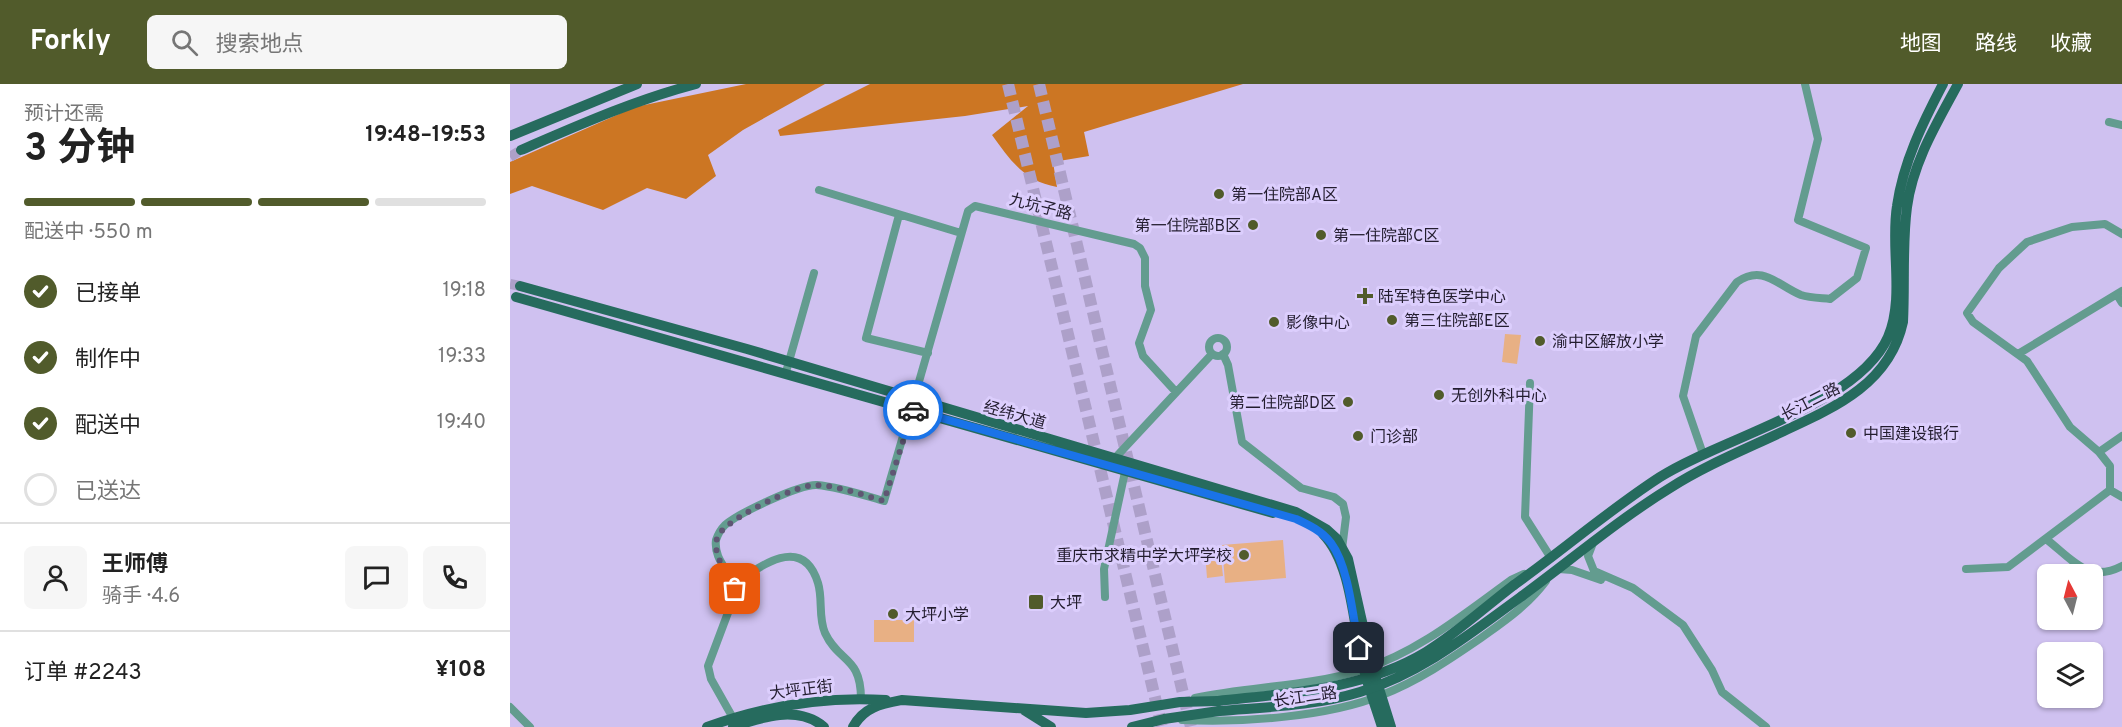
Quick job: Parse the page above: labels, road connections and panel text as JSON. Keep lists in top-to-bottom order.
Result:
{
  "streets": {
    "main road": ["长江二路", "经纬大道", "大坪正街"],
    "street": ["九坑子路"]
  },
  "crossings": [
    ["九坑子路", "经纬大道"],
    ["长江二路", "经纬大道"],
    ["长江二路", "大坪正街"]
  ],
  "places": {
    "other": [
      "第一住院部A区",
      "第一住院部B区",
      "第一住院部C区",
      "第三住院部E区",
      "影像中心",
      "渝中区解放小学",
      "无创外科中心",
      "第二住院部D区",
      "中国建设银行",
      "门诊部",
      "重庆市求精中学大坪学校",
      "大坪小学"
    ],
    "health": ["陆军特色医学中心"],
    "transit": ["大坪"]
  },
  "north": "top",
  "page": {
    "header": "Forkly",
    "search": "搜索地点",
    "nav": ["地图", "路线", "收藏"],
    "heading": ["3 分钟", "预计还需", "19:48–19:53"],
    "panel": [
      "王师傅",
      "骑手 · 4.6",
      "订单 #2243",
      "¥108"
    ],
    "bar": "配送中 · 550 m",
    "list": [
      ["已接单", "19:18"],
      ["制作中", "19:33"],
      ["配送中", "19:40"],
      "已送达"
    ]
  }
}
